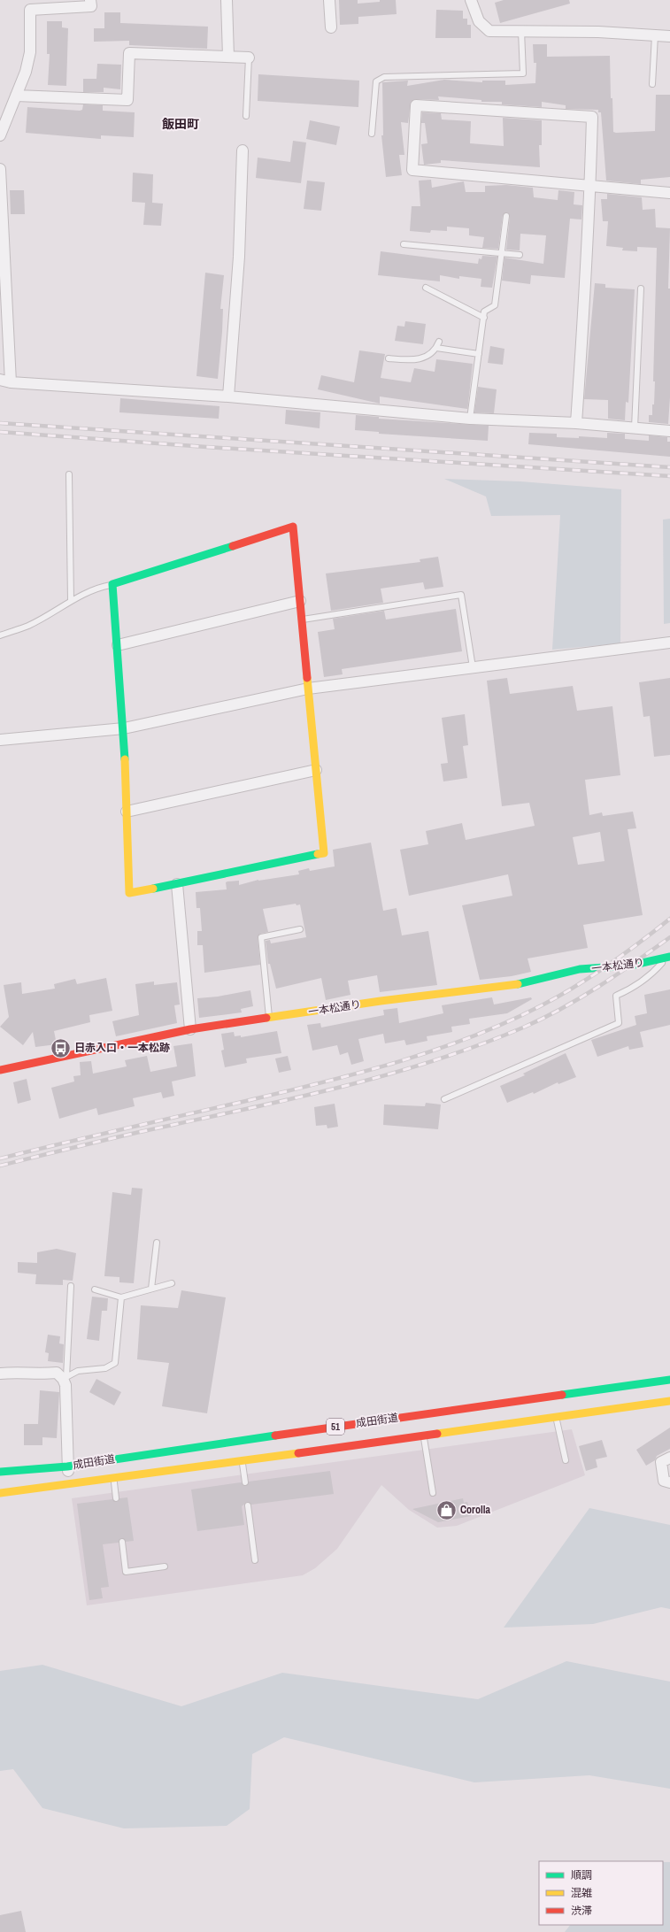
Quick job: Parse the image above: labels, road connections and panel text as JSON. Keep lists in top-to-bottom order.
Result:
{
  "streets": {
    "main road": ["一本松通り", "成田街道", "51"]
  },
  "districts": ["飯田町"],
  "places": {
    "bus stop": ["日赤入口・一本松跡"],
    "shop": ["Corolla"]
  },
  "legend": ["順調", "混雑", "渋滞"]
}
